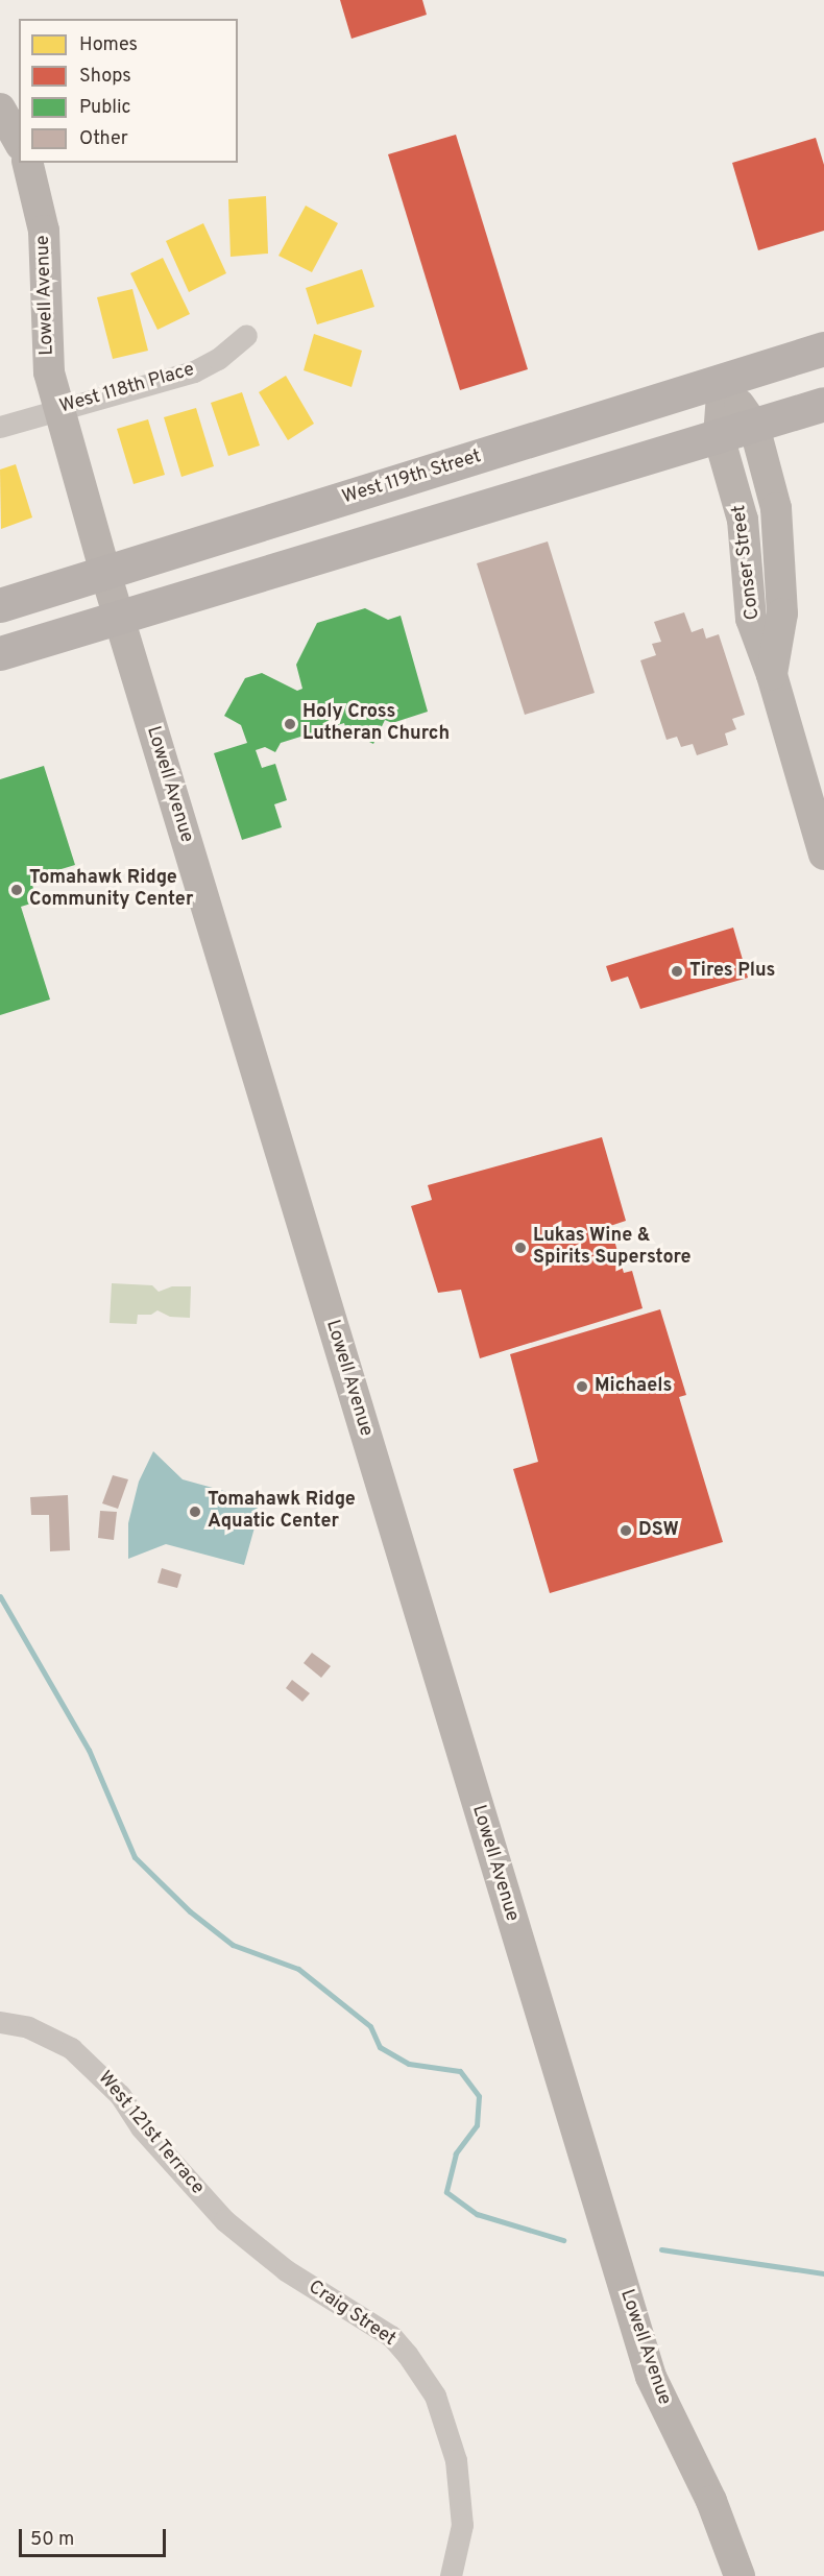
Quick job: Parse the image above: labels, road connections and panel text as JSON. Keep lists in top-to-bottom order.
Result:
{
  "streets": {
    "main road": ["West 119th Street"],
    "street": [
      "Lowell Avenue",
      "West 118th Place",
      "Conser Street",
      "West 121st Terrace",
      "Craig Street"
    ]
  },
  "crossings": [
    ["Lowell Avenue", "West 118th Place"],
    ["Lowell Avenue", "West 119th Street"],
    ["West 119th Street", "Conser Street"],
    ["West 121st Terrace", "Craig Street"]
  ],
  "places": [
    "Holy Cross Lutheran Church",
    "Tomahawk Ridge Community Center",
    "Tires Plus",
    "Lukas Wine & Spirits Superstore",
    "Michaels",
    "Tomahawk Ridge Aquatic Center",
    "DSW"
  ],
  "legend": [
    "Homes",
    "Shops",
    "Public",
    "Other"
  ],
  "scale_bar": "50 m"
}
